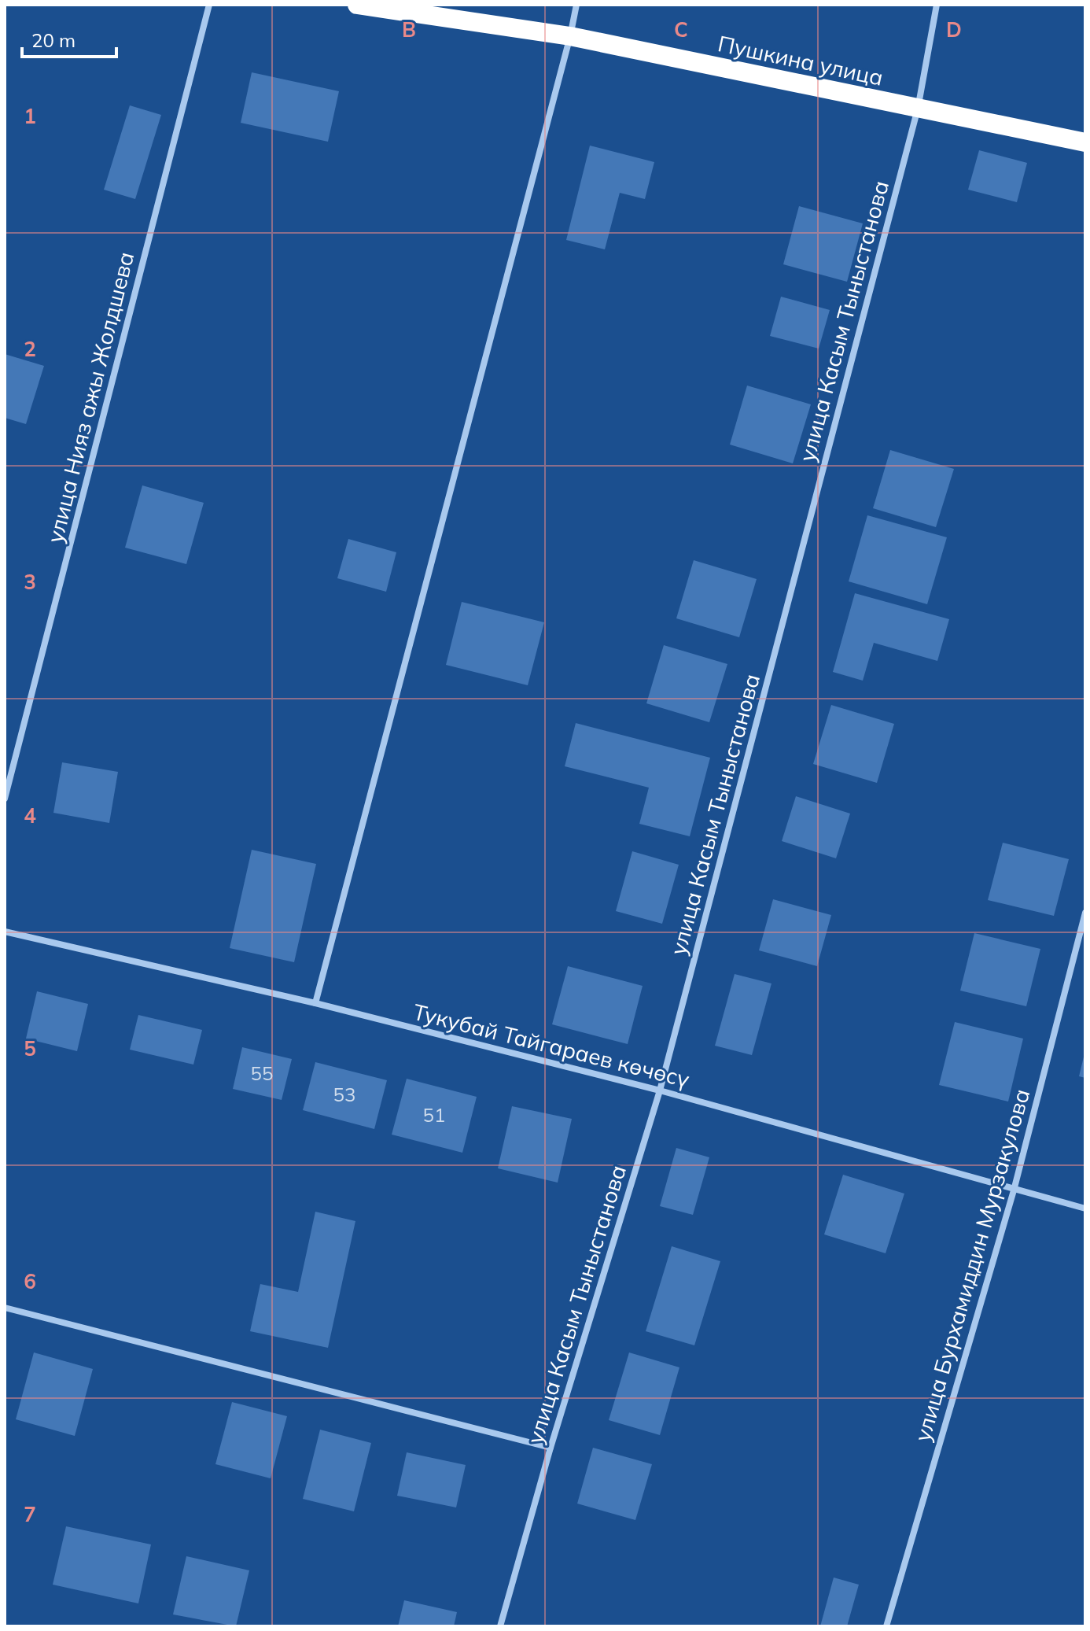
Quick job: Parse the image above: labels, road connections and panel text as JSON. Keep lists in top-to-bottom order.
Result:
{
  "streets": {
    "highway": ["Пушкина улица"],
    "street": [
      "улица Касым Тыныстанова",
      "улица Нияз ажы Жолдшева",
      "Тукубай Тайгараев көчөсү",
      "улица Бурхамиддин Мурзакулова"
    ]
  },
  "crossings": [
    ["Пушкина улица", "улица Касым Тыныстанова"],
    ["улица Касым Тыныстанова", "Тукубай Тайгараев көчөсү"],
    ["Тукубай Тайгараев көчөсү", "улица Бурхамиддин Мурзакулова"]
  ],
  "house_numbers": ["55", "53", "51"],
  "scale_bar": "20 m",
  "grid": {
    "columns": ["B", "C", "D"],
    "rows": [
      "1",
      "2",
      "3",
      "4",
      "5",
      "6",
      "7"
    ]
  }
}
